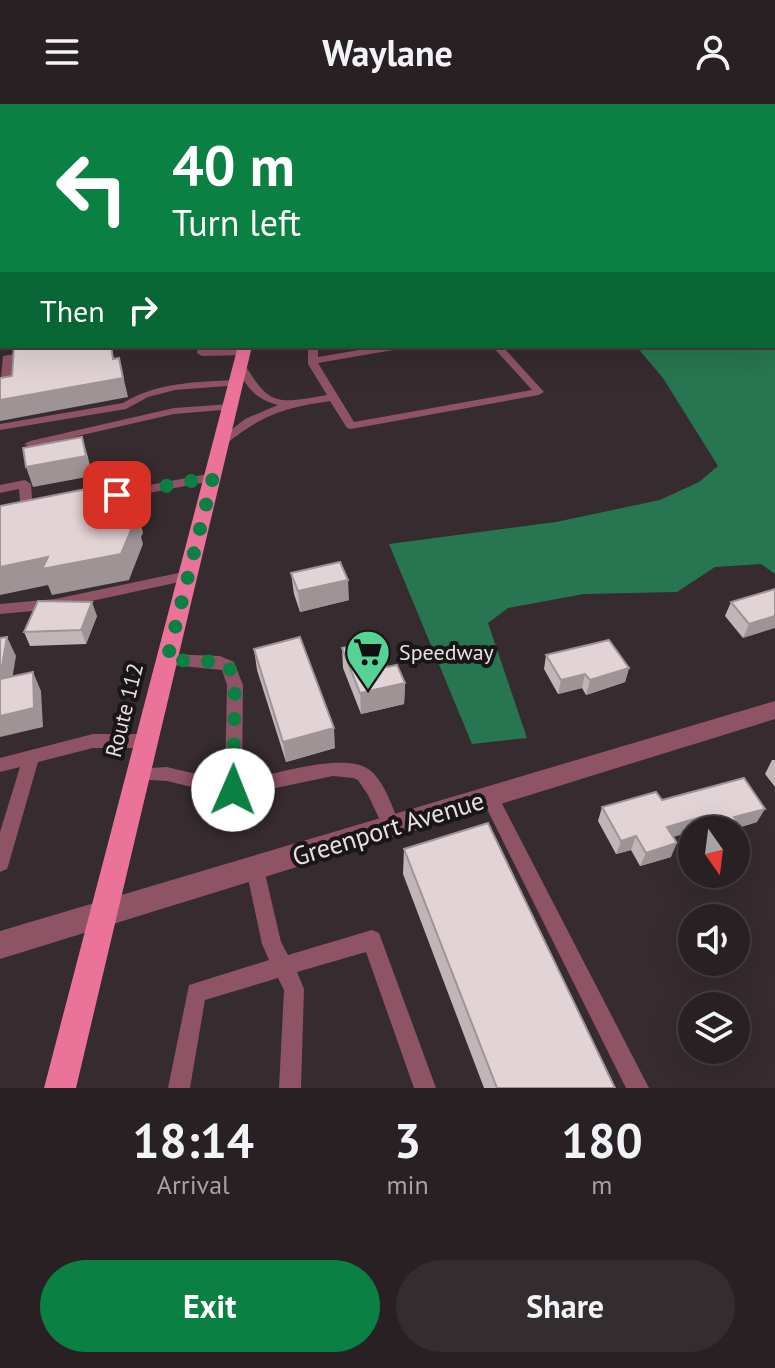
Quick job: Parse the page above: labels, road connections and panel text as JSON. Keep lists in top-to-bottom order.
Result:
{
  "streets": {
    "main road": ["Route 112"],
    "street": ["Greenport Avenue"]
  },
  "crossings": [
    ["Route 112", "Greenport Avenue"]
  ],
  "places": {
    "supermarket": ["Speedway"]
  },
  "north": "bottom",
  "page": {
    "header": "Waylane",
    "turn": ["40 m", "Turn left"],
    "then": "Then",
    "eta": [
      "18:14",
      "Arrival",
      "3",
      "min",
      "180",
      "m"
    ],
    "buttons": ["Exit", "Share"]
  }
}
